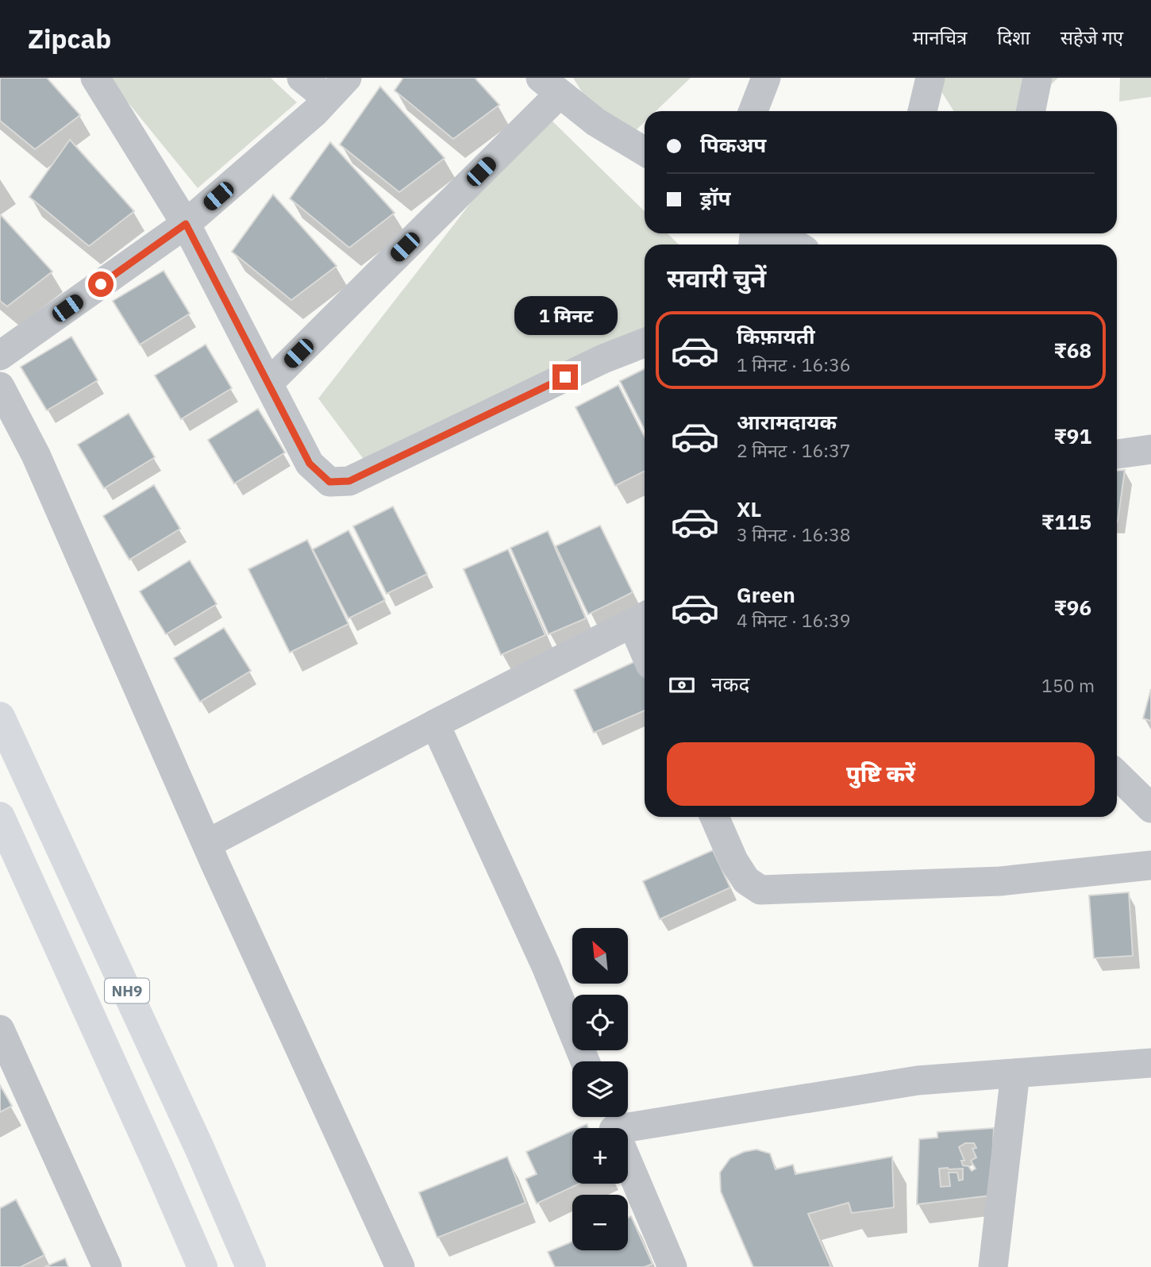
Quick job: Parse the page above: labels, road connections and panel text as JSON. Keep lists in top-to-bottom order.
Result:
{
  "streets": {
    "highway": ["NH9"]
  },
  "north": "top left",
  "page": {
    "header": "Zipcab",
    "nav": ["मानचित्र", "दिशा", "सहेजे गए"],
    "banner": ["पिकअप", "ड्रॉप"],
    "heading": "सवारी चुनें",
    "bubble": "1 मिनट",
    "list": [
      {
        "name": "किफ़ायती",
        "note": "1 मिनट · 16:36",
        "value": "₹68"
      },
      {
        "name": "आरामदायक",
        "note": "2 मिनट · 16:37",
        "value": "₹91"
      },
      {
        "name": "XL",
        "note": "3 मिनट · 16:38",
        "value": "₹115"
      },
      {
        "name": "Green",
        "note": "4 मिनट · 16:39",
        "value": "₹96"
      }
    ],
    "pay": ["नकद", "150 m"],
    "buttons": "पुष्टि करें",
    "map_buttons": ["+", "−"]
  }
}
